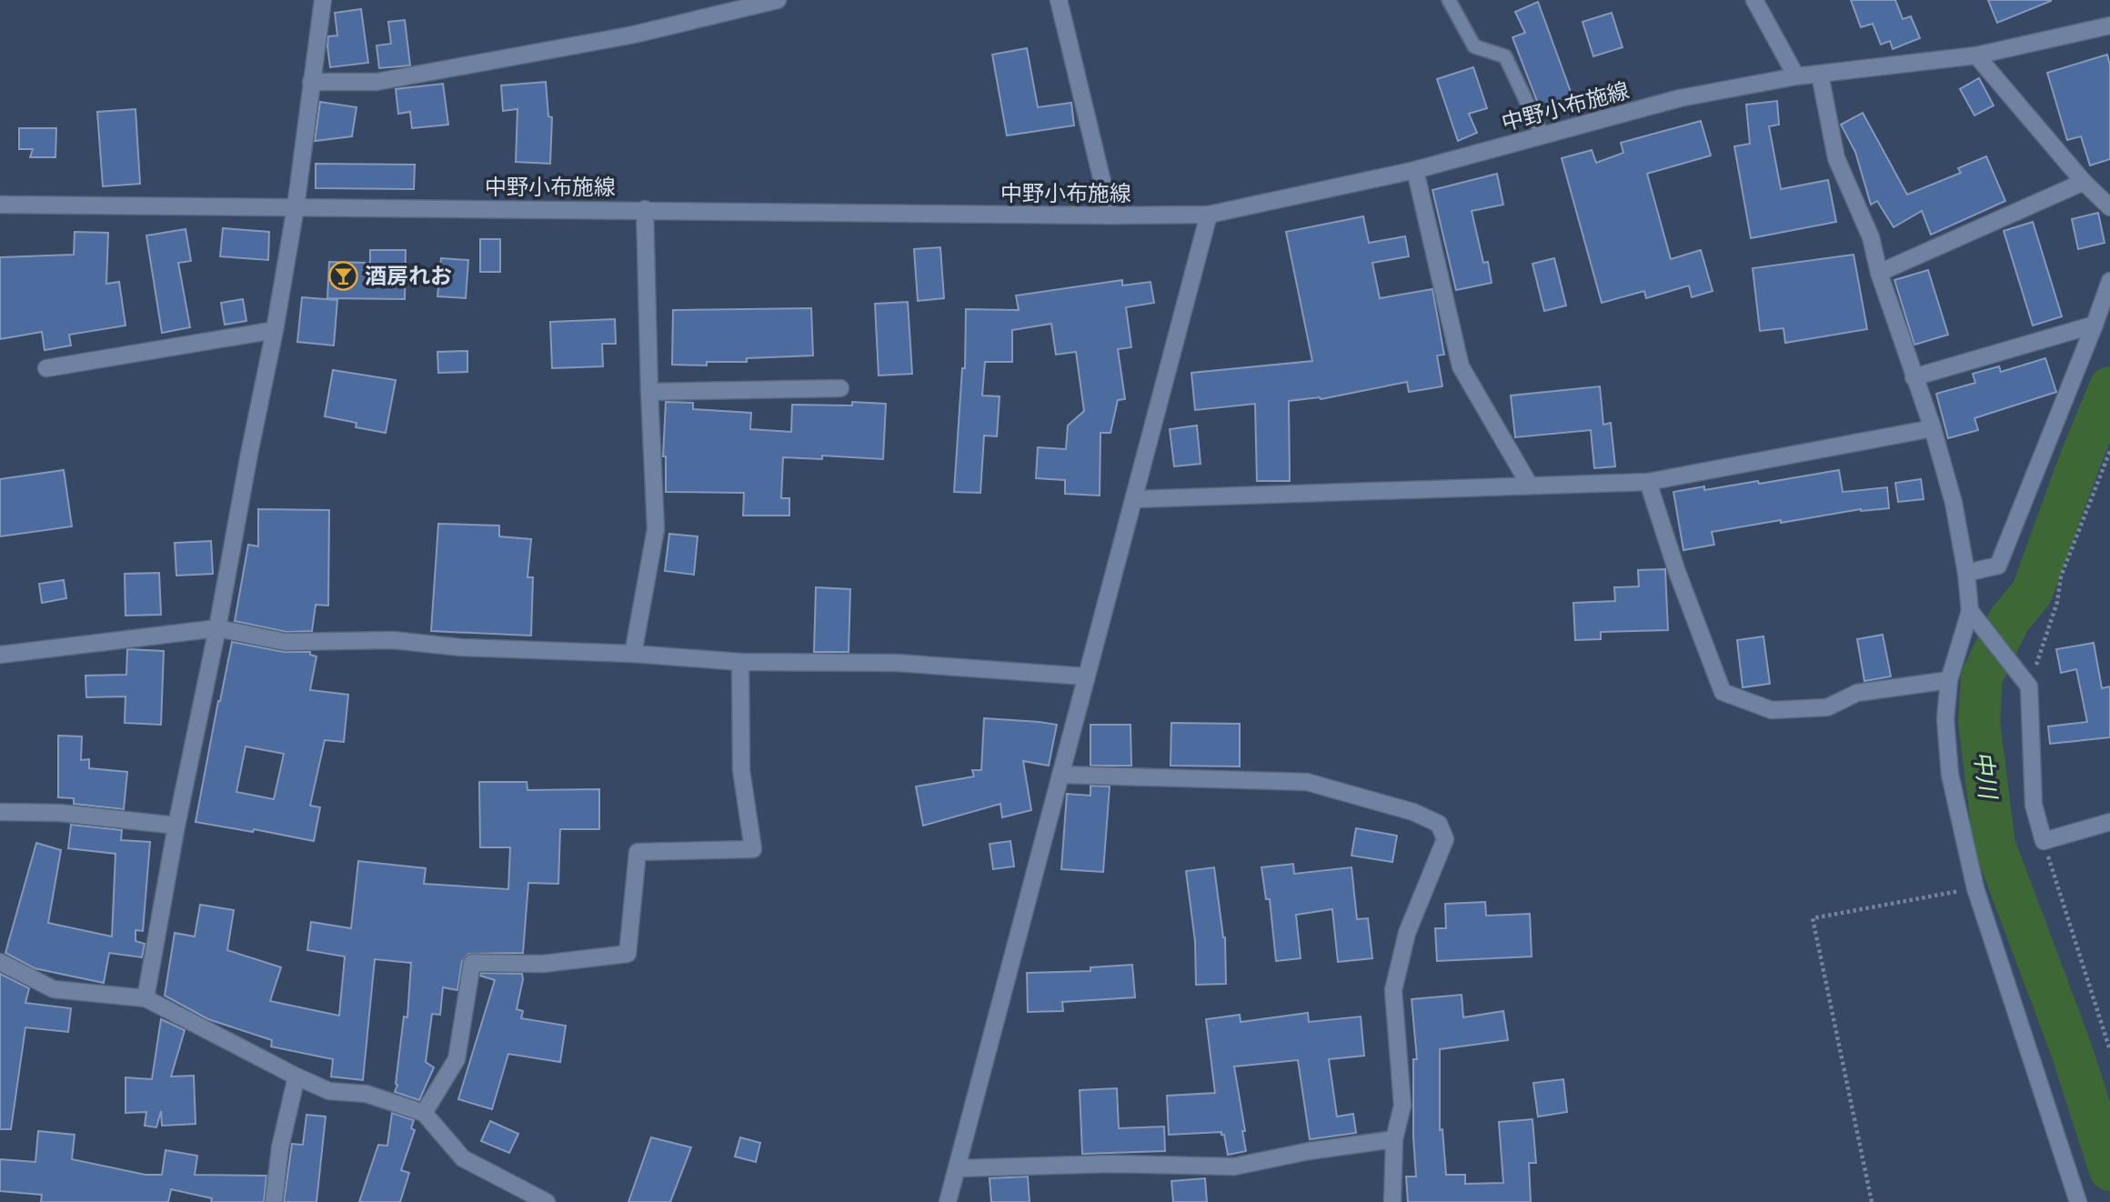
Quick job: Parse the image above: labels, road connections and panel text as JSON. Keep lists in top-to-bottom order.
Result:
{
  "streets": {
    "street": ["中野小布施線"]
  },
  "water": ["中川"],
  "places": {
    "bar": ["酒房れお"]
  }
}
